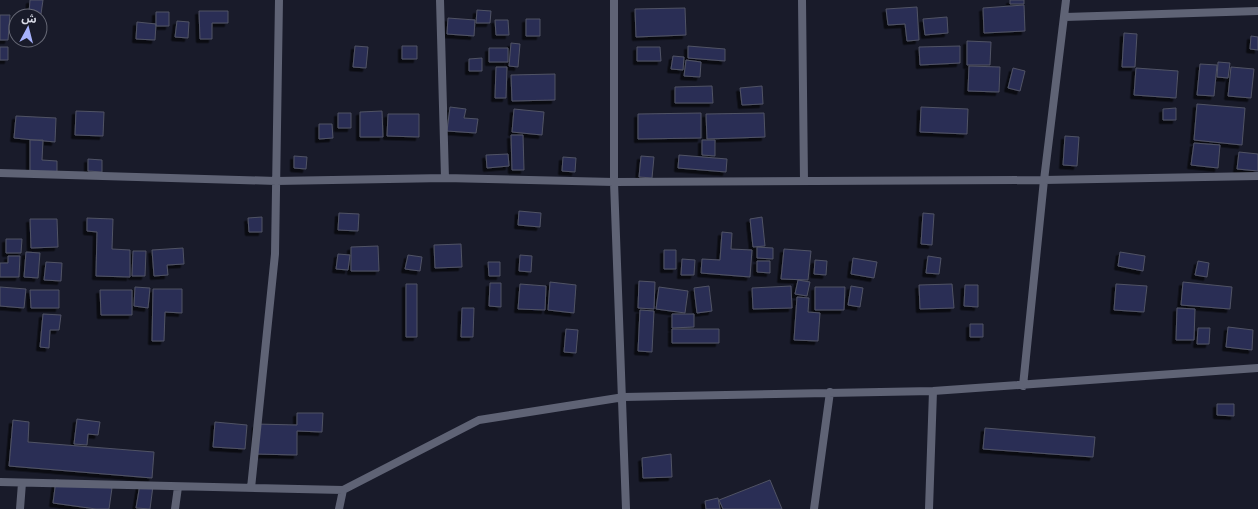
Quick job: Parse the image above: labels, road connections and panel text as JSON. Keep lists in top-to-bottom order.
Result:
{
  "north": "top"
}
